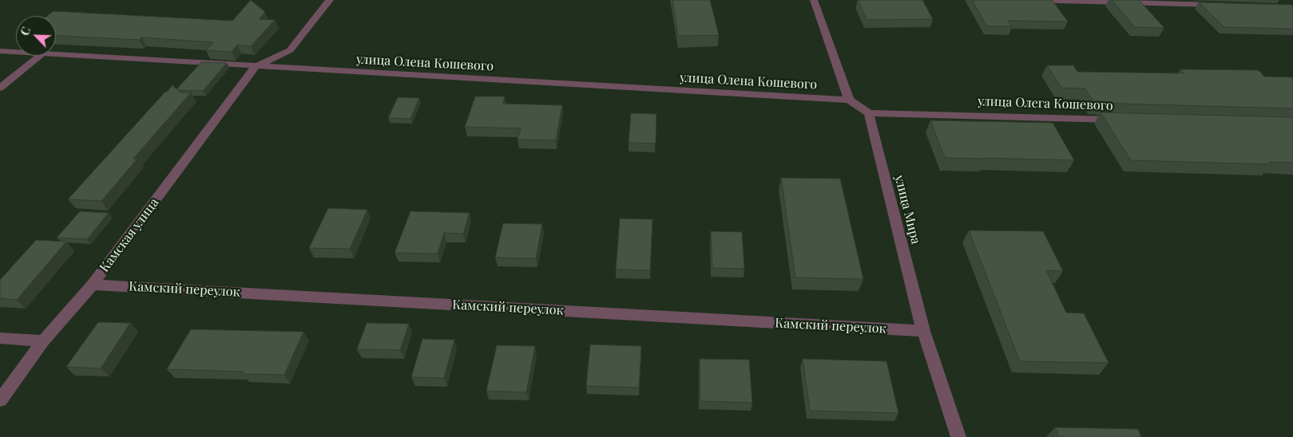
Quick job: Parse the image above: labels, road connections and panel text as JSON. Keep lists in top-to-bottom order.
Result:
{
  "streets": {
    "street": [
      "улица Олена Кошевого",
      "улица Олега Кошевого",
      "улица Мира",
      "Камская улица",
      "Камский переулок"
    ]
  },
  "crossings": [
    ["улица Олена Кошевого", "Камская улица"],
    ["улица Олега Кошевого", "улица Мира"],
    ["улица Мира", "Камский переулок"],
    ["Камская улица", "Камский переулок"]
  ],
  "north": "top left"
}
